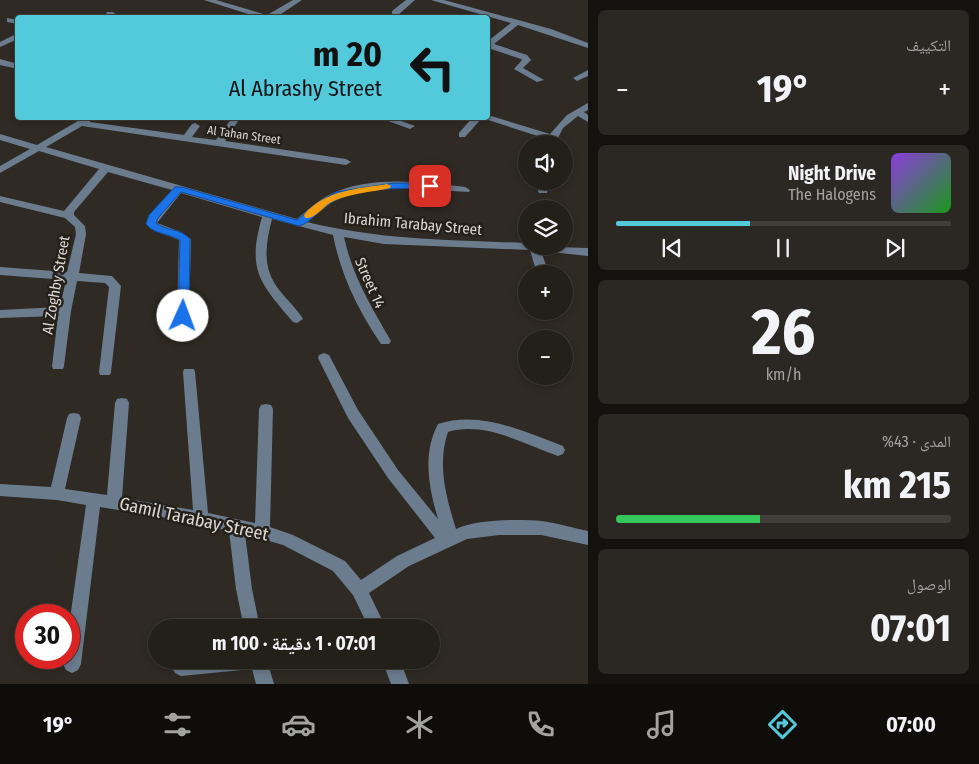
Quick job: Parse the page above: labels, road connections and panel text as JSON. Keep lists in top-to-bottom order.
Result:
{
  "streets": {
    "street": [
      "Al Tahan Street",
      "Ibrahim Tarabay Street",
      "Street 14",
      "Al Zoghby Street",
      "Gamil Tarabay Street"
    ]
  },
  "crossings": [
    ["Ibrahim Tarabay Street", "Street 14"],
    ["Ibrahim Tarabay Street", "Al Zoghby Street"]
  ],
  "page": {
    "tile": [
      "التكييف",
      ["26", "km/h"],
      ["المدى · 43%", "215 km"],
      ["الوصول", "07:01"]
    ],
    "turn": ["20 m", "Al Abrashy Street"],
    "heat": ["−", "19°", "+"],
    "map_buttons": ["+", "−"],
    "song": ["Night Drive", "The Halogens"],
    "limit": "30",
    "trip": "07:01 · 1 دقيقة · 100 m",
    "tabs": ["07:00", "19°"]
  }
}
